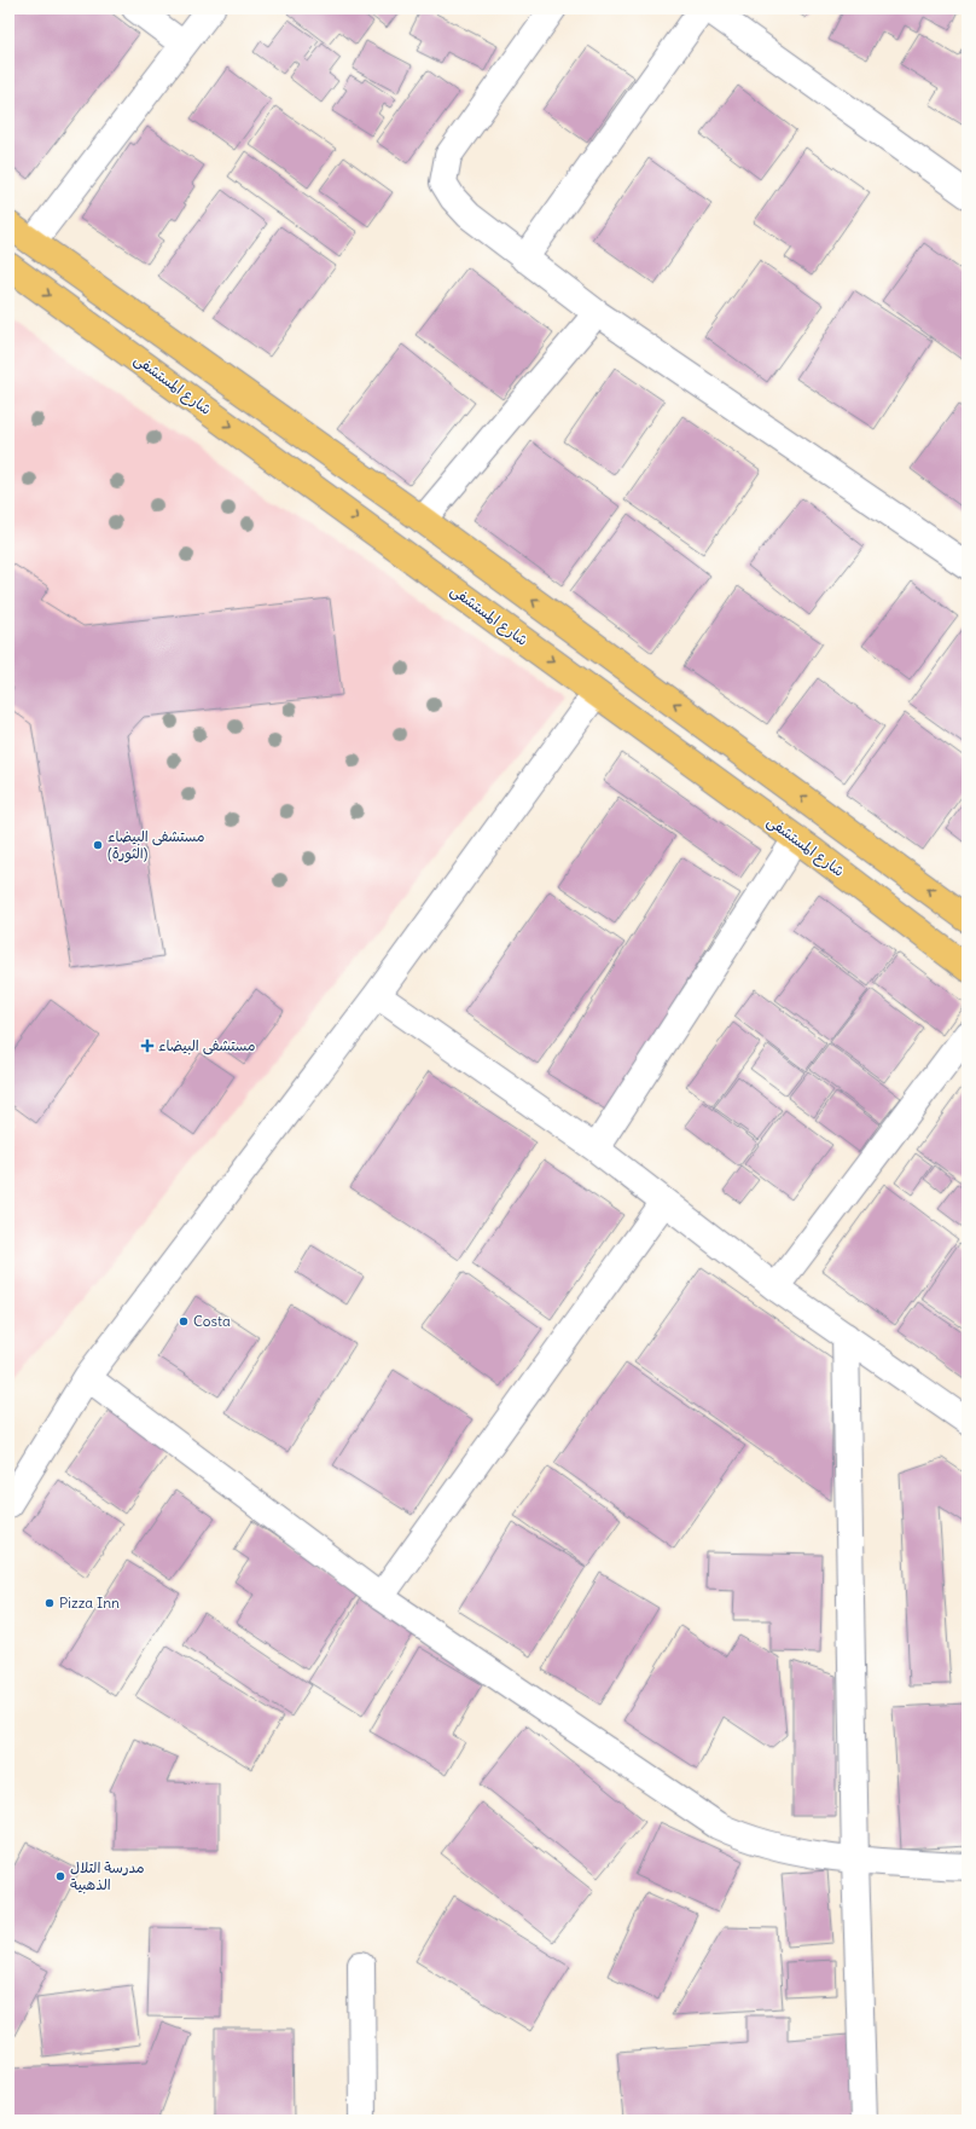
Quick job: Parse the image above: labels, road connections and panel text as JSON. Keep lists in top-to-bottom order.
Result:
{
  "streets": {
    "main road": ["شارع المستشفى"]
  },
  "places": {
    "other": [
      "مستشفى البيضاء (الثورة)",
      "Costa",
      "Pizza Inn",
      "مدرسة التلال الذهبية"
    ],
    "health": ["مستشفى البيضاء"]
  }
}
